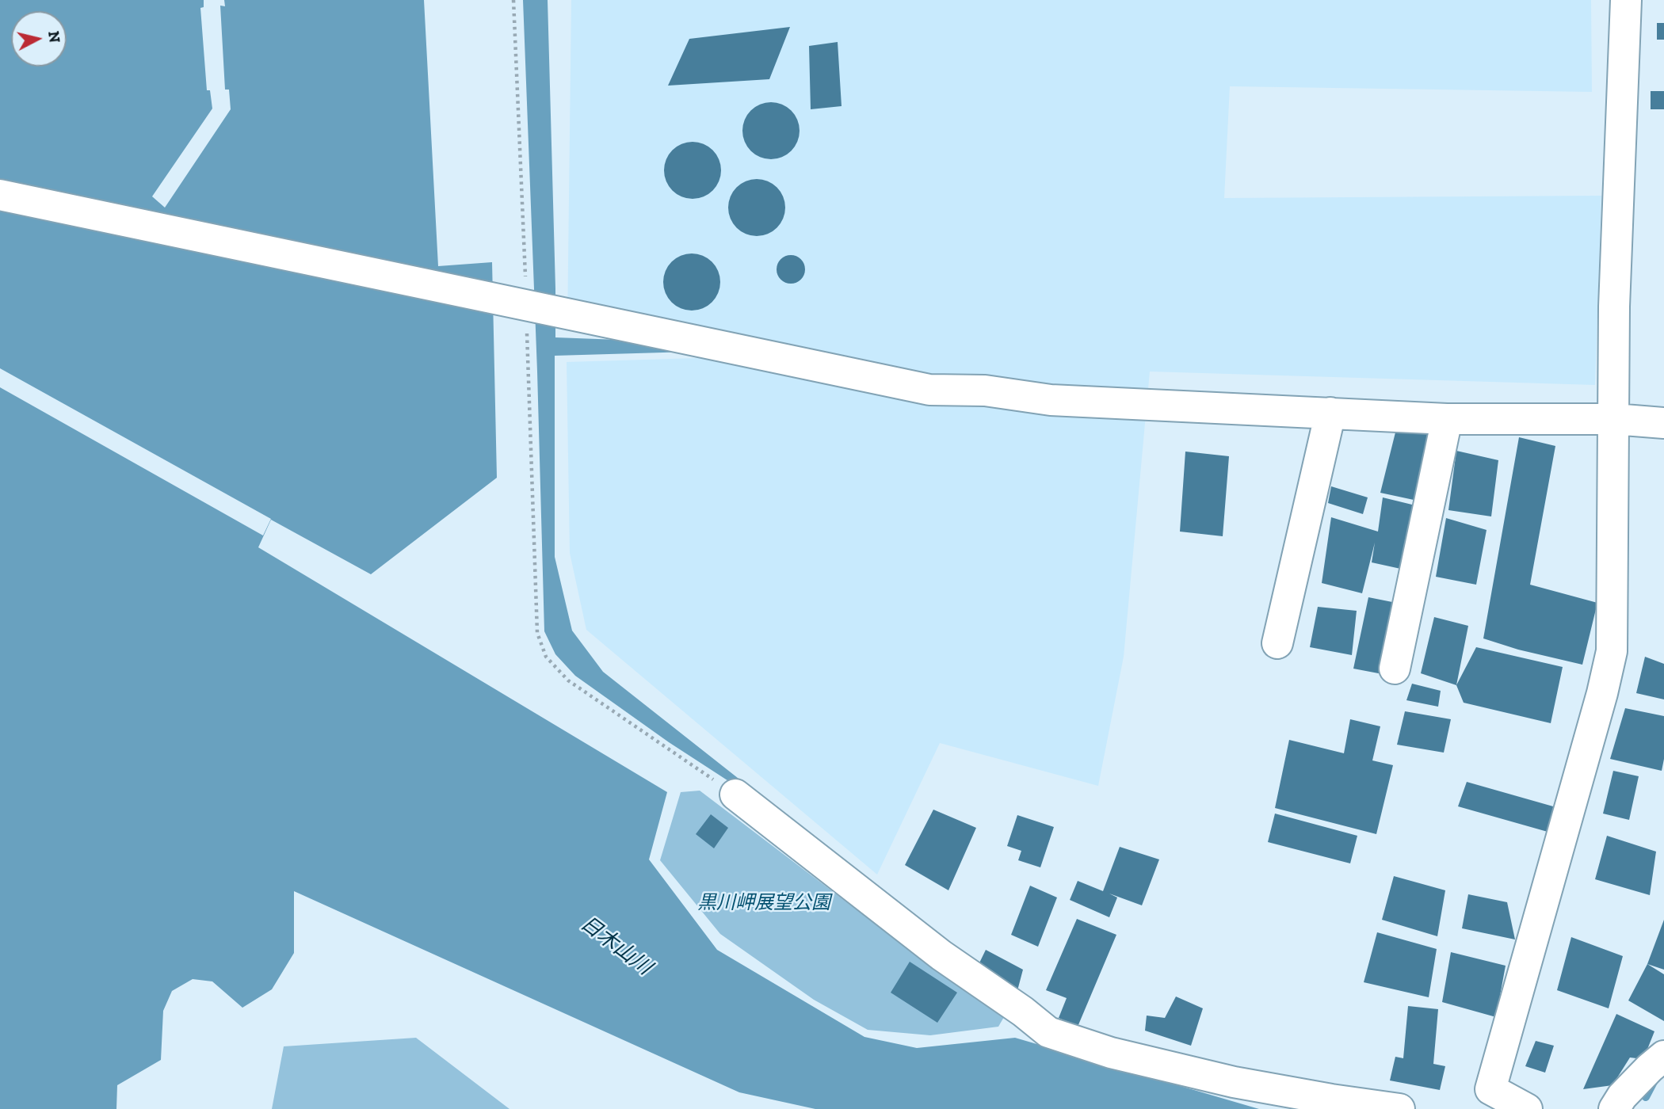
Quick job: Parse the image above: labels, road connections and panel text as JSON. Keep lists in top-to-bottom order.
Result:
{
  "water": ["日木山川"],
  "parks": ["黒川岬展望公園"],
  "north": "right"
}
